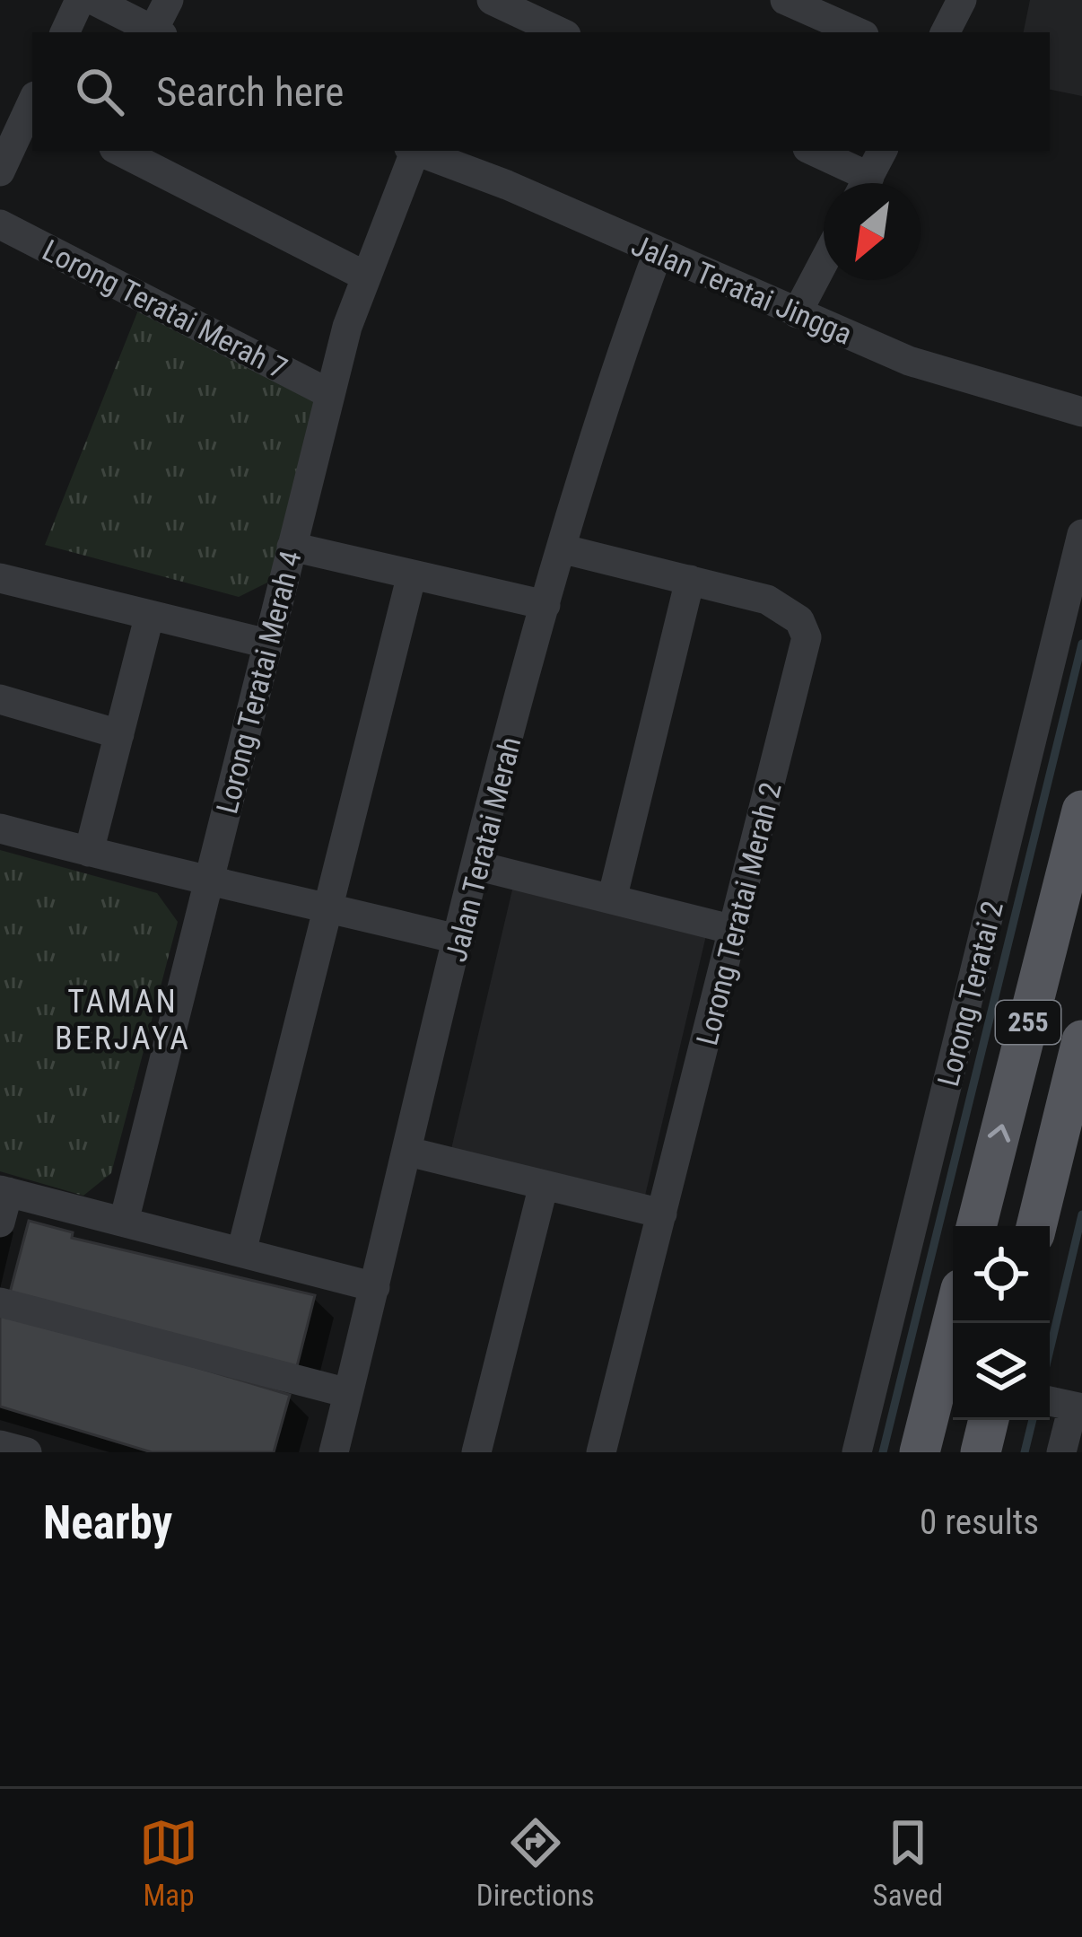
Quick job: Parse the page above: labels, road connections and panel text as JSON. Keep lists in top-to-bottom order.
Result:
{
  "streets": {
    "main road": ["255"],
    "street": [
      "Jalan Teratai Jingga",
      "Lorong Teratai Merah 7",
      "Lorong Teratai Merah 4",
      "Jalan Teratai Merah",
      "Lorong Teratai Merah 2",
      "Lorong Teratai 2"
    ]
  },
  "crossings": [
    ["Jalan Teratai Jingga", "Jalan Teratai Merah"],
    ["Lorong Teratai Merah 7", "Lorong Teratai Merah 4"],
    ["Jalan Teratai Merah", "Lorong Teratai Merah 2"]
  ],
  "districts": ["TAMAN BERJAYA"],
  "north": "bottom left",
  "page": {
    "search": "Search here",
    "heading": ["Nearby", "0 results"],
    "nav": ["Map", "Directions", "Saved"]
  }
}
